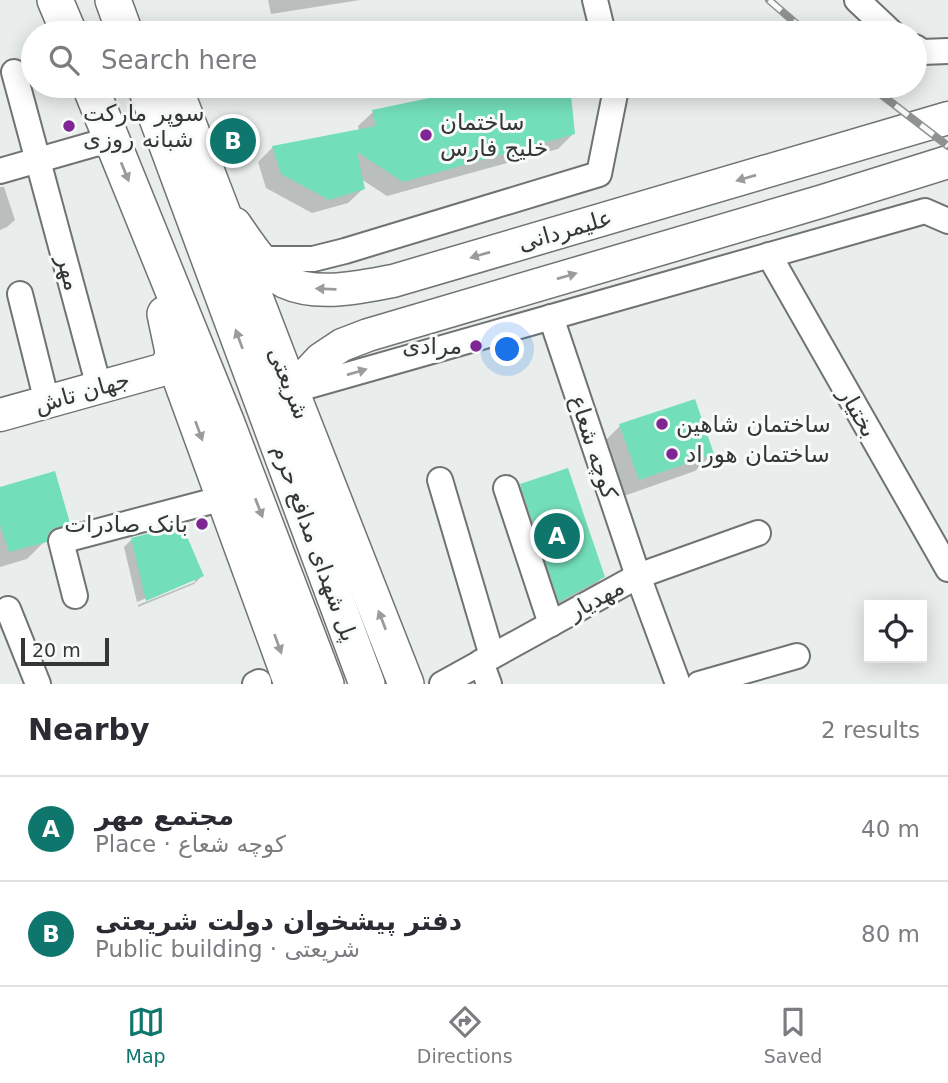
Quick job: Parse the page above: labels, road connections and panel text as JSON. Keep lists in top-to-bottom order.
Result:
{
  "streets": {
    "main road": ["شریعتی", "پل شهدای مدافع حرم"],
    "street": [
      "علیمردانی",
      "مهر",
      "جهان تاش",
      "بختیار",
      "کوچه شعاع",
      "مهدیار"
    ]
  },
  "crossings": [
    ["علیمردانی", "شریعتی"],
    ["علیمردانی", "پل شهدای مدافع حرم"],
    ["مهر", "جهان تاش"],
    ["شریعتی", "پل شهدای مدافع حرم"],
    ["کوچه شعاع", "مهدیار"]
  ],
  "places": [
    "سوپر مارکت شبانه روزی",
    "ساختمان خلیج فارس",
    "مرادی",
    "ساختمان شاهین",
    "ساختمان هوراد",
    "بانک صادرات"
  ],
  "scale_bar": "20 m",
  "page": {
    "search": "Search here",
    "pins": ["B", "A"],
    "scale": "20 m",
    "heading": ["Nearby", "2 results"],
    "list": [
      {
        "mark": "A",
        "name": "مجتمع مهر",
        "note": "Place · کوچه شعاع",
        "value": "40 m"
      },
      {
        "mark": "B",
        "name": "دفتر پیشخوان دولت شریعتی",
        "note": "Public building · شریعتی",
        "value": "80 m"
      }
    ],
    "nav": ["Map", "Directions", "Saved"]
  }
}
